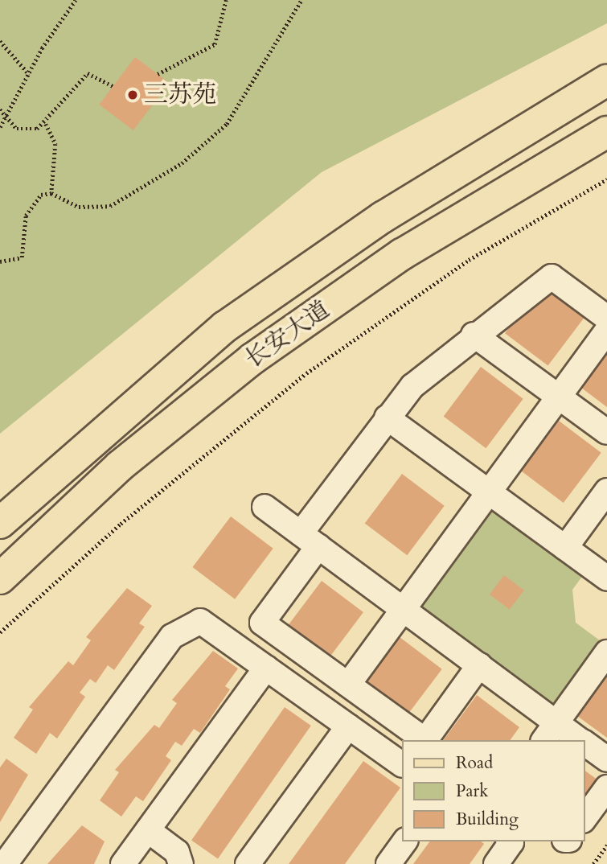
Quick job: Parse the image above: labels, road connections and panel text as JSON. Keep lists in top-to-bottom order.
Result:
{
  "streets": {
    "main road": ["长安大道"]
  },
  "places": ["三苏苑"],
  "legend": ["Road", "Park", "Building"]
}
